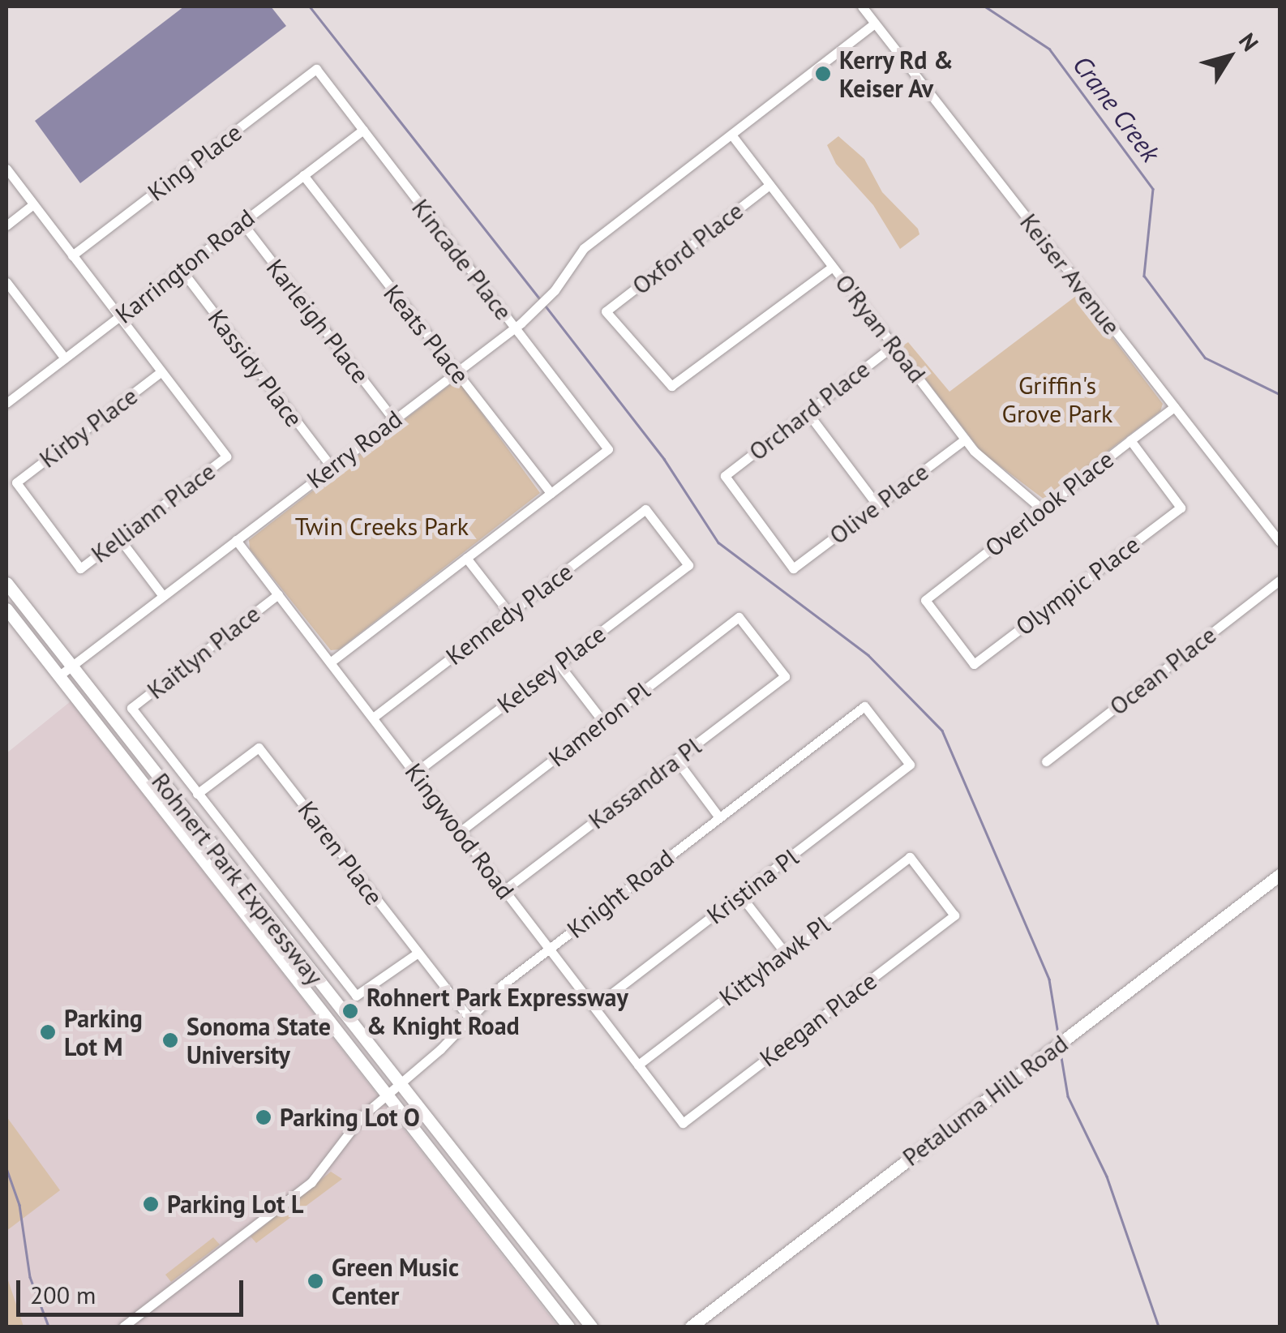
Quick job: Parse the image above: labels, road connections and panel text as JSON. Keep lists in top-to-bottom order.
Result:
{
  "streets": {
    "main road": ["Rohnert Park Expressway", "Petaluma Hill Road"],
    "street": [
      "King Place",
      "Oxford Place",
      "Kincade Place",
      "Karrington Road",
      "Keiser Avenue",
      "Karleigh Place",
      "O'Ryan Road",
      "Keats Place",
      "Kassidy Place",
      "Orchard Place",
      "Kirby Place",
      "Kerry Road",
      "Olive Place",
      "Overlook Place",
      "Kelliann Place",
      "Olympic Place",
      "Kennedy Place",
      "Kaitlyn Place",
      "Kelsey Place",
      "Ocean Place",
      "Kameron Pl",
      "Kassandra Pl",
      "Kingwood Road",
      "Karen Place",
      "Kristina Pl",
      "Knight Road",
      "Kittyhawk Pl",
      "Keegan Place"
    ]
  },
  "crossings": [
    ["King Place", "Kincade Place"],
    ["Oxford Place", "O'Ryan Road"],
    ["Kincade Place", "Karrington Road"],
    ["Kincade Place", "Keats Place"],
    ["Kincade Place", "Kerry Road"],
    ["Karrington Road", "Karleigh Place"],
    ["Karrington Road", "Keats Place"],
    ["Karrington Road", "Kassidy Place"],
    ["Keiser Avenue", "Overlook Place"],
    ["Karleigh Place", "Kerry Road"],
    ["O'Ryan Road", "Orchard Place"],
    ["O'Ryan Road", "Kerry Road"],
    ["O'Ryan Road", "Olive Place"],
    ["O'Ryan Road", "Overlook Place"],
    ["Keats Place", "Kerry Road"],
    ["Kassidy Place", "Kerry Road"],
    ["Orchard Place", "Olive Place"],
    ["Kirby Place", "Kelliann Place"],
    ["Kerry Road", "Kingwood Road"],
    ["Kerry Road", "Rohnert Park Expressway"],
    ["Overlook Place", "Olympic Place"],
    ["Kennedy Place", "Kelsey Place"],
    ["Kennedy Place", "Kingwood Road"],
    ["Kaitlyn Place", "Kingwood Road"],
    ["Kaitlyn Place", "Karen Place"],
    ["Kelsey Place", "Kingwood Road"],
    ["Kameron Pl", "Kassandra Pl"],
    ["Kameron Pl", "Kingwood Road"],
    ["Kassandra Pl", "Kingwood Road"],
    ["Kingwood Road", "Kristina Pl"],
    ["Kingwood Road", "Knight Road"],
    ["Kingwood Road", "Kittyhawk Pl"],
    ["Kingwood Road", "Keegan Place"],
    ["Karen Place", "Knight Road"],
    ["Rohnert Park Expressway", "Knight Road"],
    ["Kristina Pl", "Knight Road"],
    ["Kittyhawk Pl", "Keegan Place"]
  ],
  "water": ["Crane Creek"],
  "parks": ["Griffin's Grove Park", "Twin Creeks Park"],
  "places": [
    "Kerry Rd & Keiser Av",
    "Rohnert Park Expressway & Knight Road",
    "Parking Lot M",
    "Sonoma State University",
    "Parking Lot O",
    "Parking Lot L",
    "Green Music Center"
  ],
  "scale_bar": "200 m",
  "north": "top right"
}
